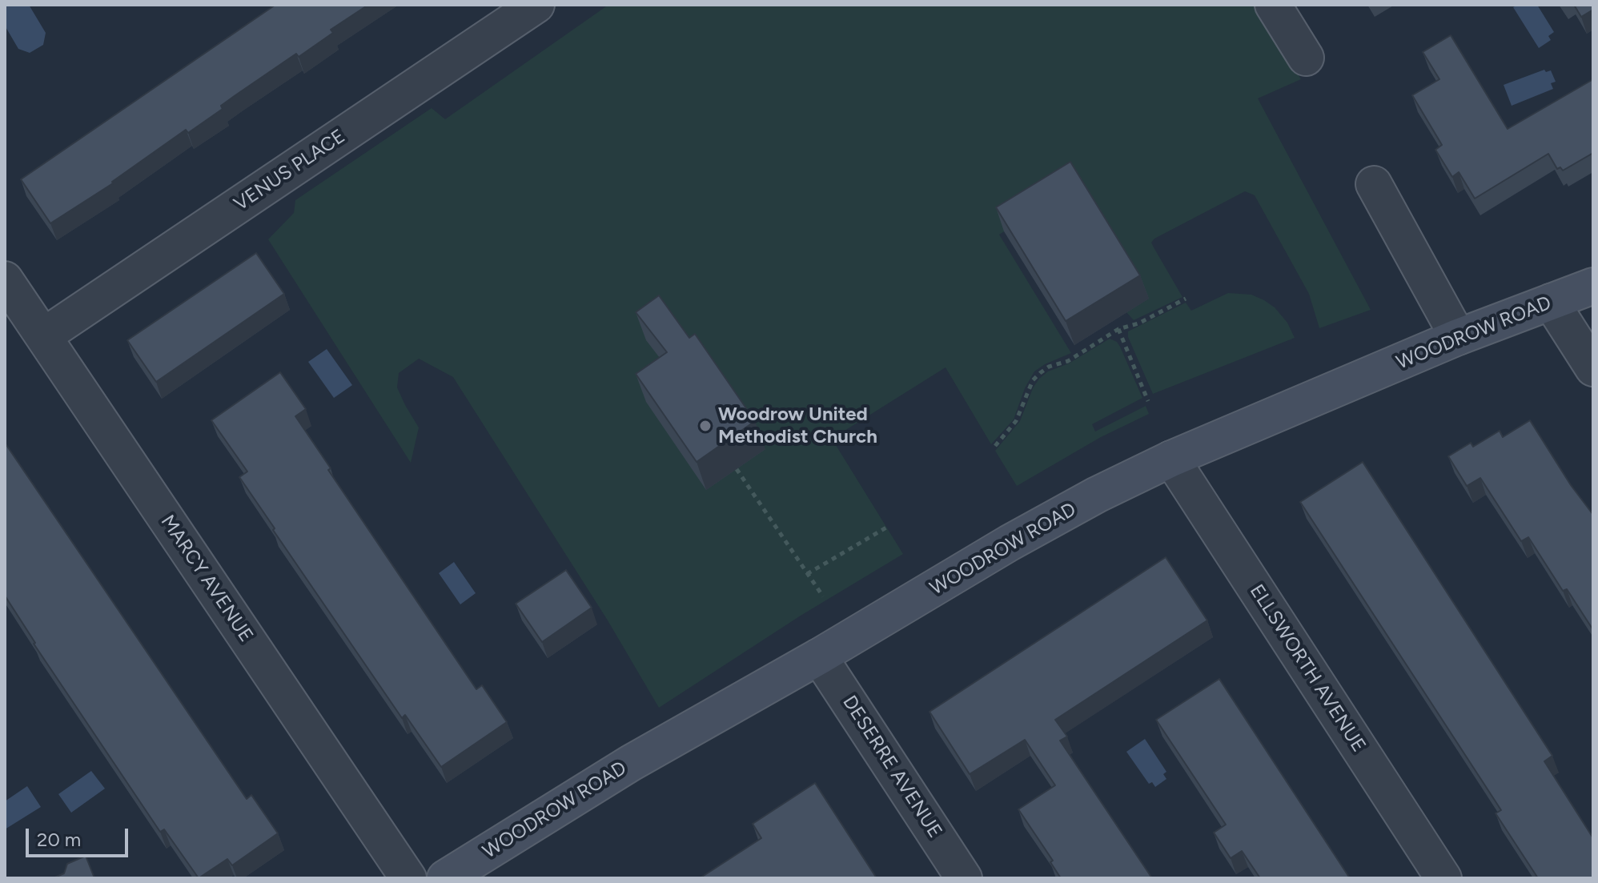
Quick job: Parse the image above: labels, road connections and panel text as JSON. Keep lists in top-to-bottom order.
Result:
{
  "streets": {
    "street": [
      "VENUS PLACE",
      "WOODROW ROAD",
      "MARCY AVENUE",
      "ELLSWORTH AVENUE",
      "DESERRE AVENUE"
    ]
  },
  "crossings": [
    ["VENUS PLACE", "MARCY AVENUE"],
    ["WOODROW ROAD", "ELLSWORTH AVENUE"],
    ["WOODROW ROAD", "DESERRE AVENUE"]
  ],
  "places": ["Woodrow United Methodist Church"],
  "scale_bar": "20 m"
}
